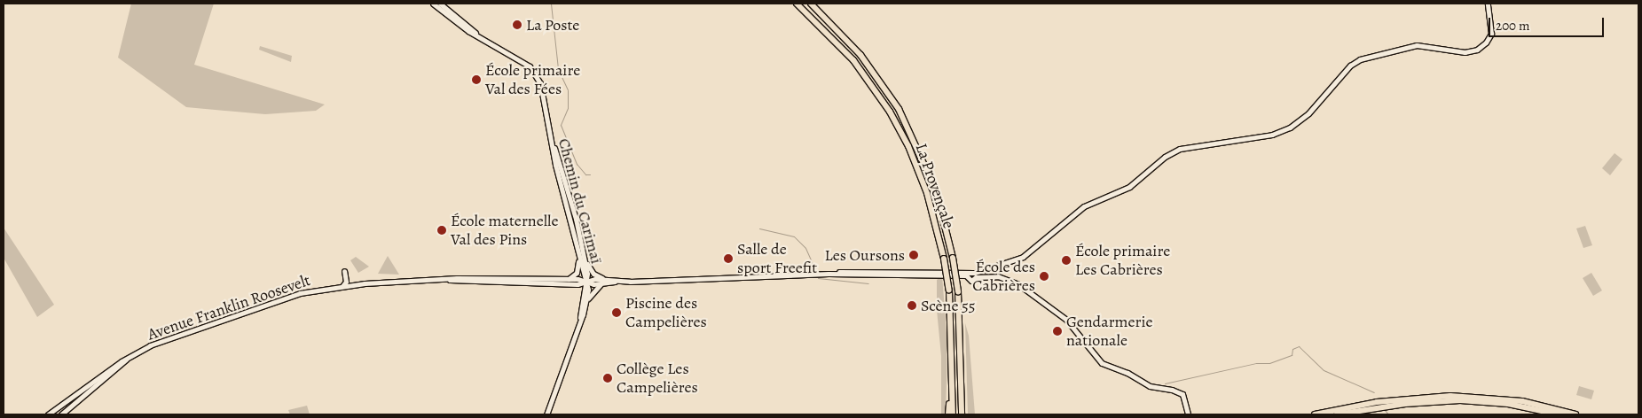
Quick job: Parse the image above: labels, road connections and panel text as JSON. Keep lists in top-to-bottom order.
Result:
{
  "streets": {
    "highway": ["La Provençale"],
    "main road": ["Chemin du Carimaï", "Avenue Franklin Roosevelt"]
  },
  "crossings": [
    ["Chemin du Carimaï", "Avenue Franklin Roosevelt"]
  ],
  "places": [
    "La Poste",
    "École primaire Val des Fées",
    "École maternelle Val des Pins",
    "Les Oursons",
    "Salle de sport Freefit",
    "École primaire Les Cabrières",
    "École des Cabrières",
    "Scène 55",
    "Piscine des Campelières",
    "Gendarmerie nationale",
    "Collège Les Campelières"
  ],
  "scale_bar": "200 m"
}
